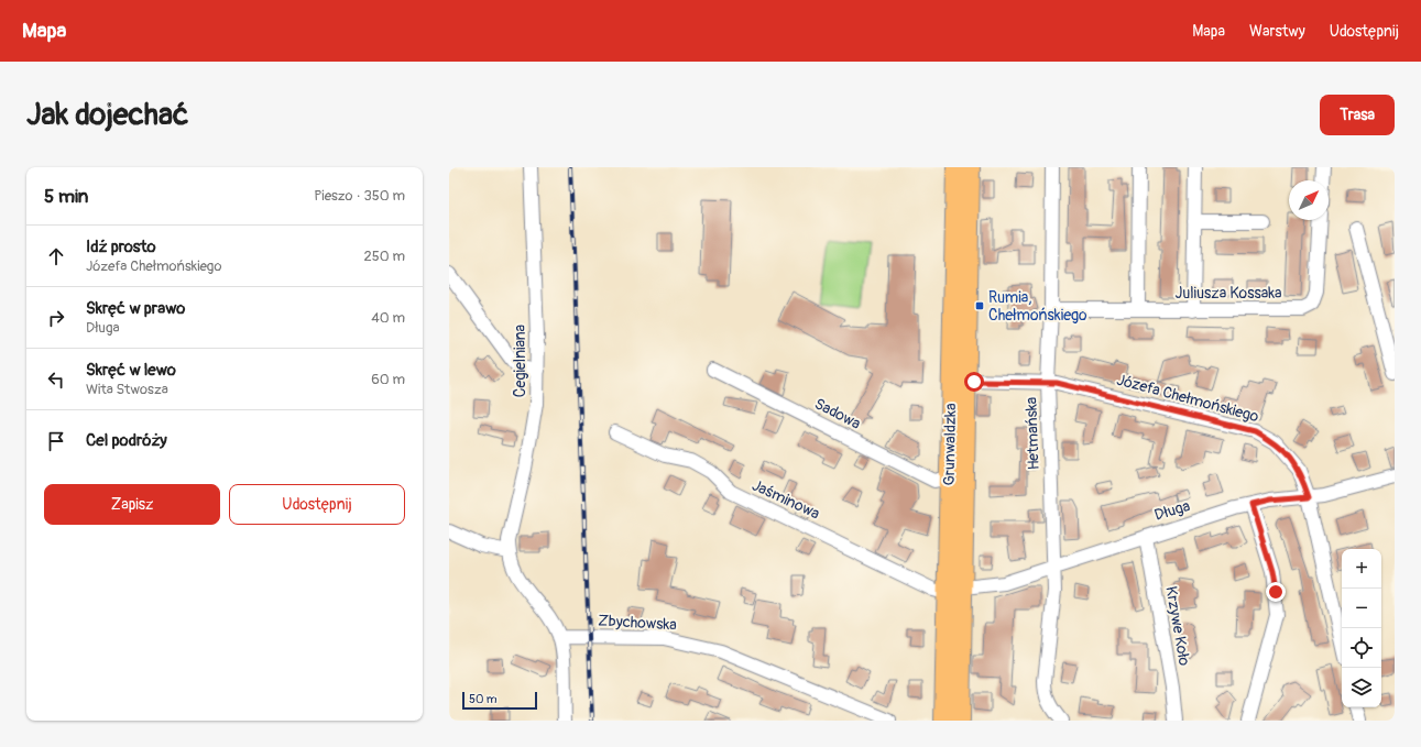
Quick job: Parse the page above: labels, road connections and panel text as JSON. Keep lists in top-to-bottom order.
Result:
{
  "streets": {
    "main road": ["Grunwaldzka"],
    "street": [
      "Juliusza Kossaka",
      "Cegielniana",
      "Józefa Chełmońskiego",
      "Sadowa",
      "Hetmańska",
      "Jaśminowa",
      "Długa",
      "Zbychowska",
      "Krzywe Koło"
    ]
  },
  "crossings": [
    ["Juliusza Kossaka", "Hetmańska"],
    ["Józefa Chełmońskiego", "Hetmańska"],
    ["Józefa Chełmońskiego", "Grunwaldzka"],
    ["Józefa Chełmońskiego", "Długa"],
    ["Sadowa", "Grunwaldzka"],
    ["Hetmańska", "Długa"],
    ["Grunwaldzka", "Jaśminowa"],
    ["Grunwaldzka", "Długa"],
    ["Długa", "Krzywe Koło"]
  ],
  "places": {
    "transit": ["Rumia, Chełmońskiego"]
  },
  "scale_bar": "50 m",
  "north": "top right",
  "page": {
    "header": "Mapa",
    "nav": ["Mapa", "Warstwy", "Udostępnij"],
    "buttons": [
      "Trasa",
      ["Zapisz", "Udostępnij"]
    ],
    "title": "Jak dojechać",
    "heading": ["5 min", "Pieszo · 350 m"],
    "list": [
      ["Idź prosto", "Józefa Chełmońskiego", "250 m"],
      ["Skręć w prawo", "Długa", "40 m"],
      ["Skręć w lewo", "Wita Stwosza", "60 m"],
      "Cel podróży"
    ],
    "map_buttons": ["+", "−"],
    "scale": "50 m"
  }
}
